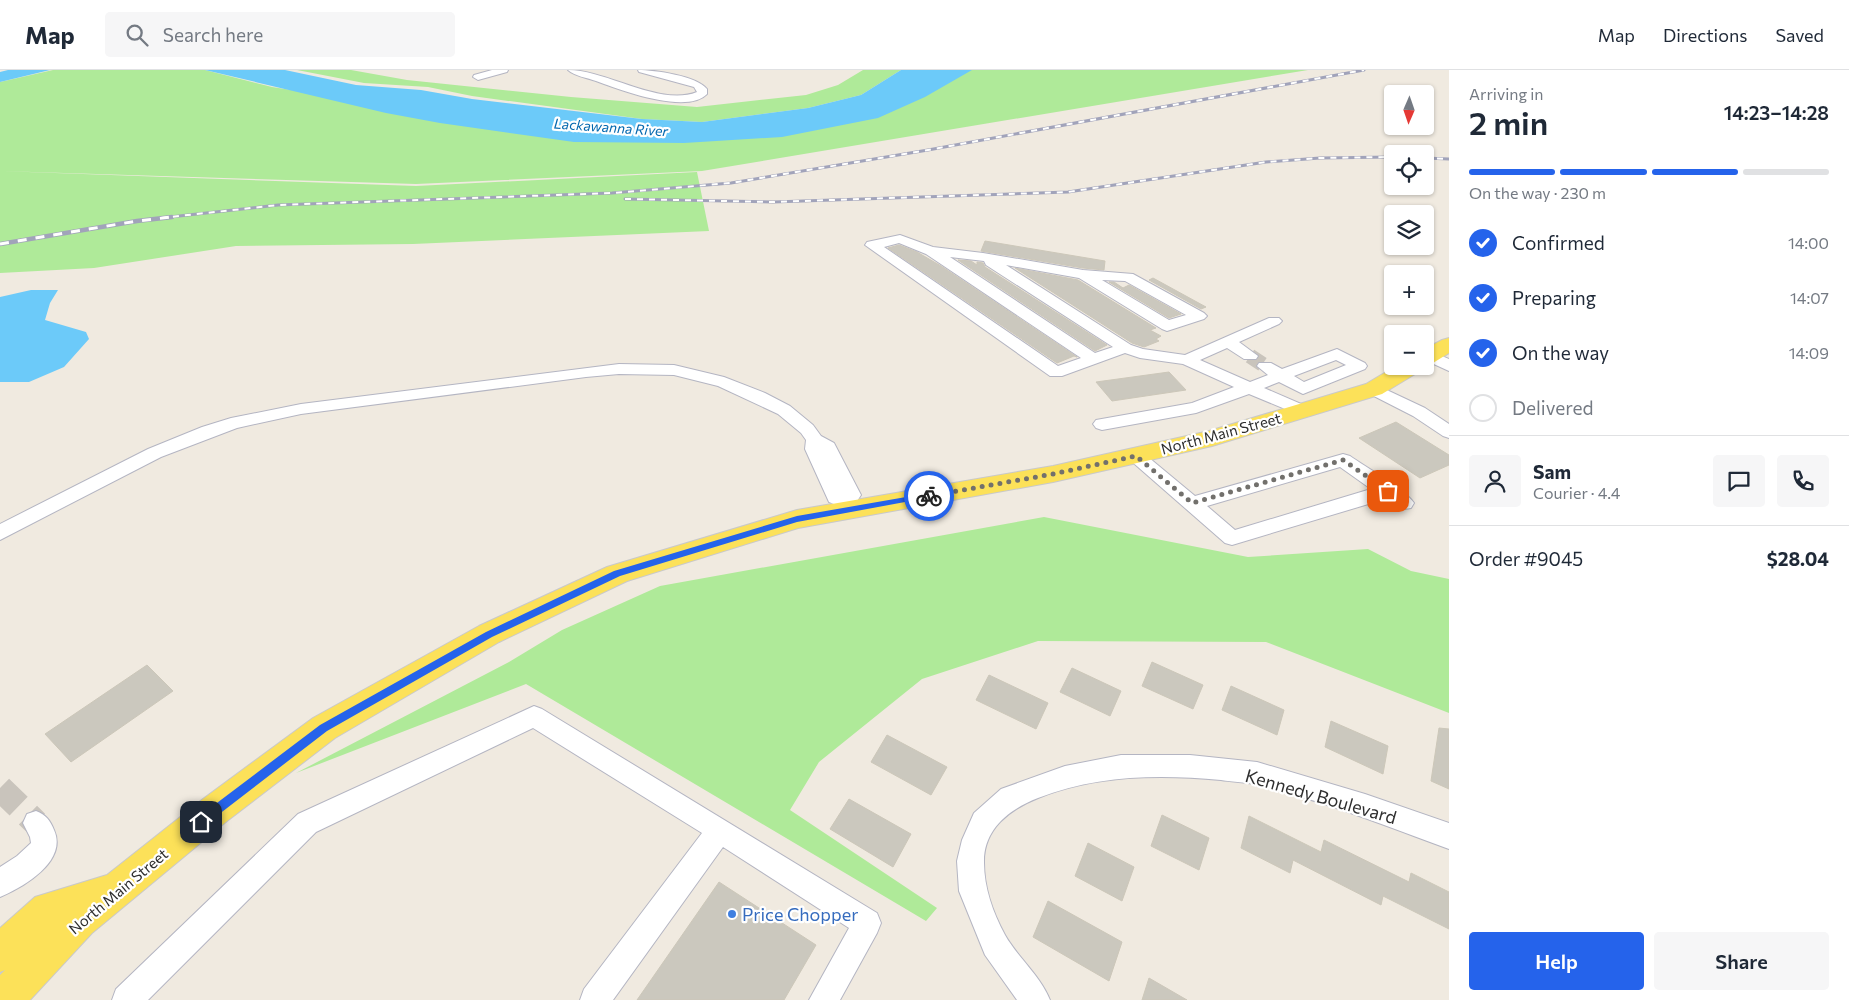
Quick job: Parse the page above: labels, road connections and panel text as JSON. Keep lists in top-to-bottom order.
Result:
{
  "streets": {
    "main road": ["North Main Street"],
    "street": ["Kennedy Boulevard"]
  },
  "water": ["Lackawanna River"],
  "places": ["Price Chopper"],
  "north": "bottom",
  "page": {
    "header": "Map",
    "search": "Search here",
    "nav": ["Map", "Directions", "Saved"],
    "heading": ["2 min", "Arriving in", "14:23–14:28"],
    "panel": [
      "Sam",
      "Courier · 4.4",
      "Order #9045",
      "$28.04"
    ],
    "map_buttons": ["+", "−"],
    "bar": "On the way · 230 m",
    "list": [
      ["Confirmed", "14:00"],
      ["Preparing", "14:07"],
      ["On the way", "14:09"],
      "Delivered"
    ],
    "buttons": ["Help", "Share"]
  }
}
